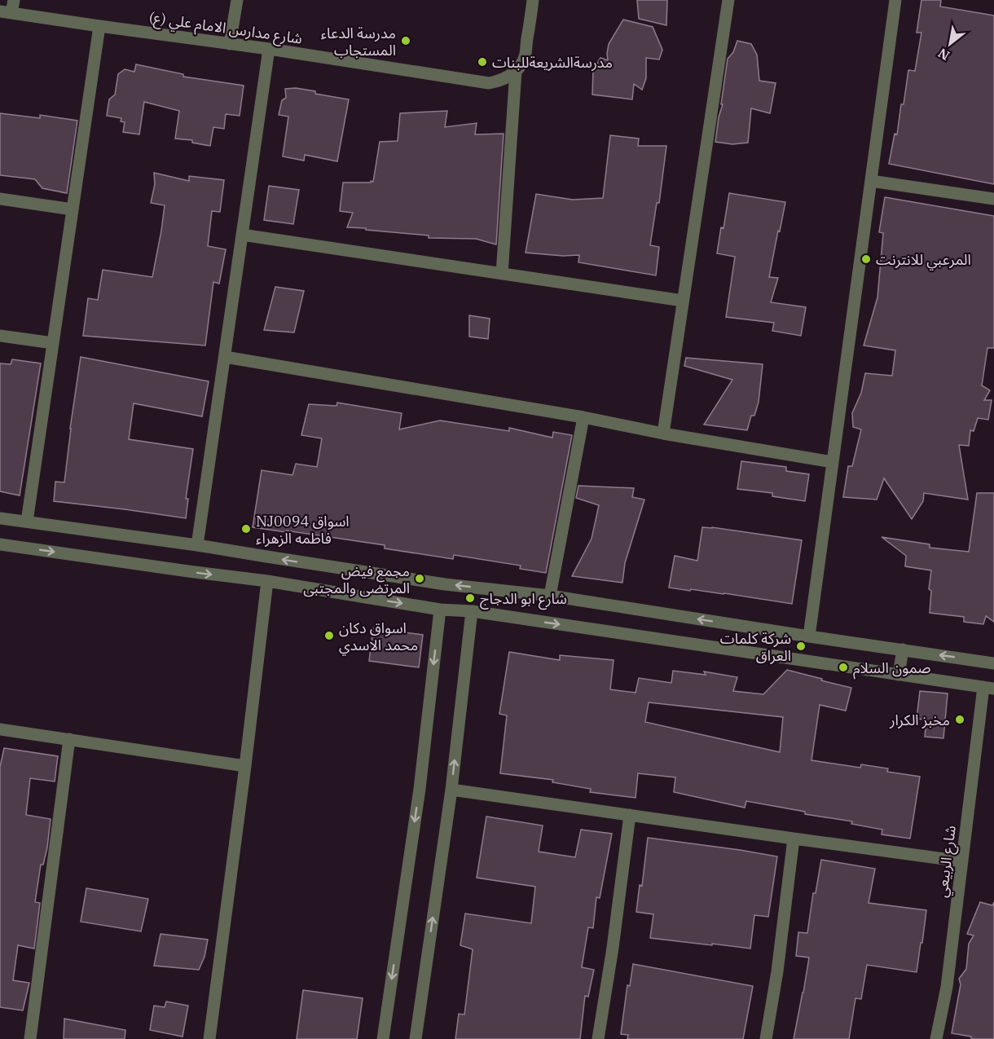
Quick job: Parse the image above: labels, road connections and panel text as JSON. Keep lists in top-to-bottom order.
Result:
{
  "streets": {
    "street": ["شارع مدارس الامام علي (ع)", "شارع الربيعي"]
  },
  "places": [
    "مدرسة الدعاء المستجاب",
    "مدرسةالشريعةللبنات",
    "المرعبي للانترنت",
    "NJ0094 اسواق فاطمه الزهراء",
    "مجمع فيض المرتضى والمجتبى",
    "شارع ابو الدجاج",
    "اسواق دكان محمد الاسدي",
    "شركة كلمات العراق",
    "صمون السلام",
    "مخبز الكرار"
  ],
  "north": "bottom left"
}
